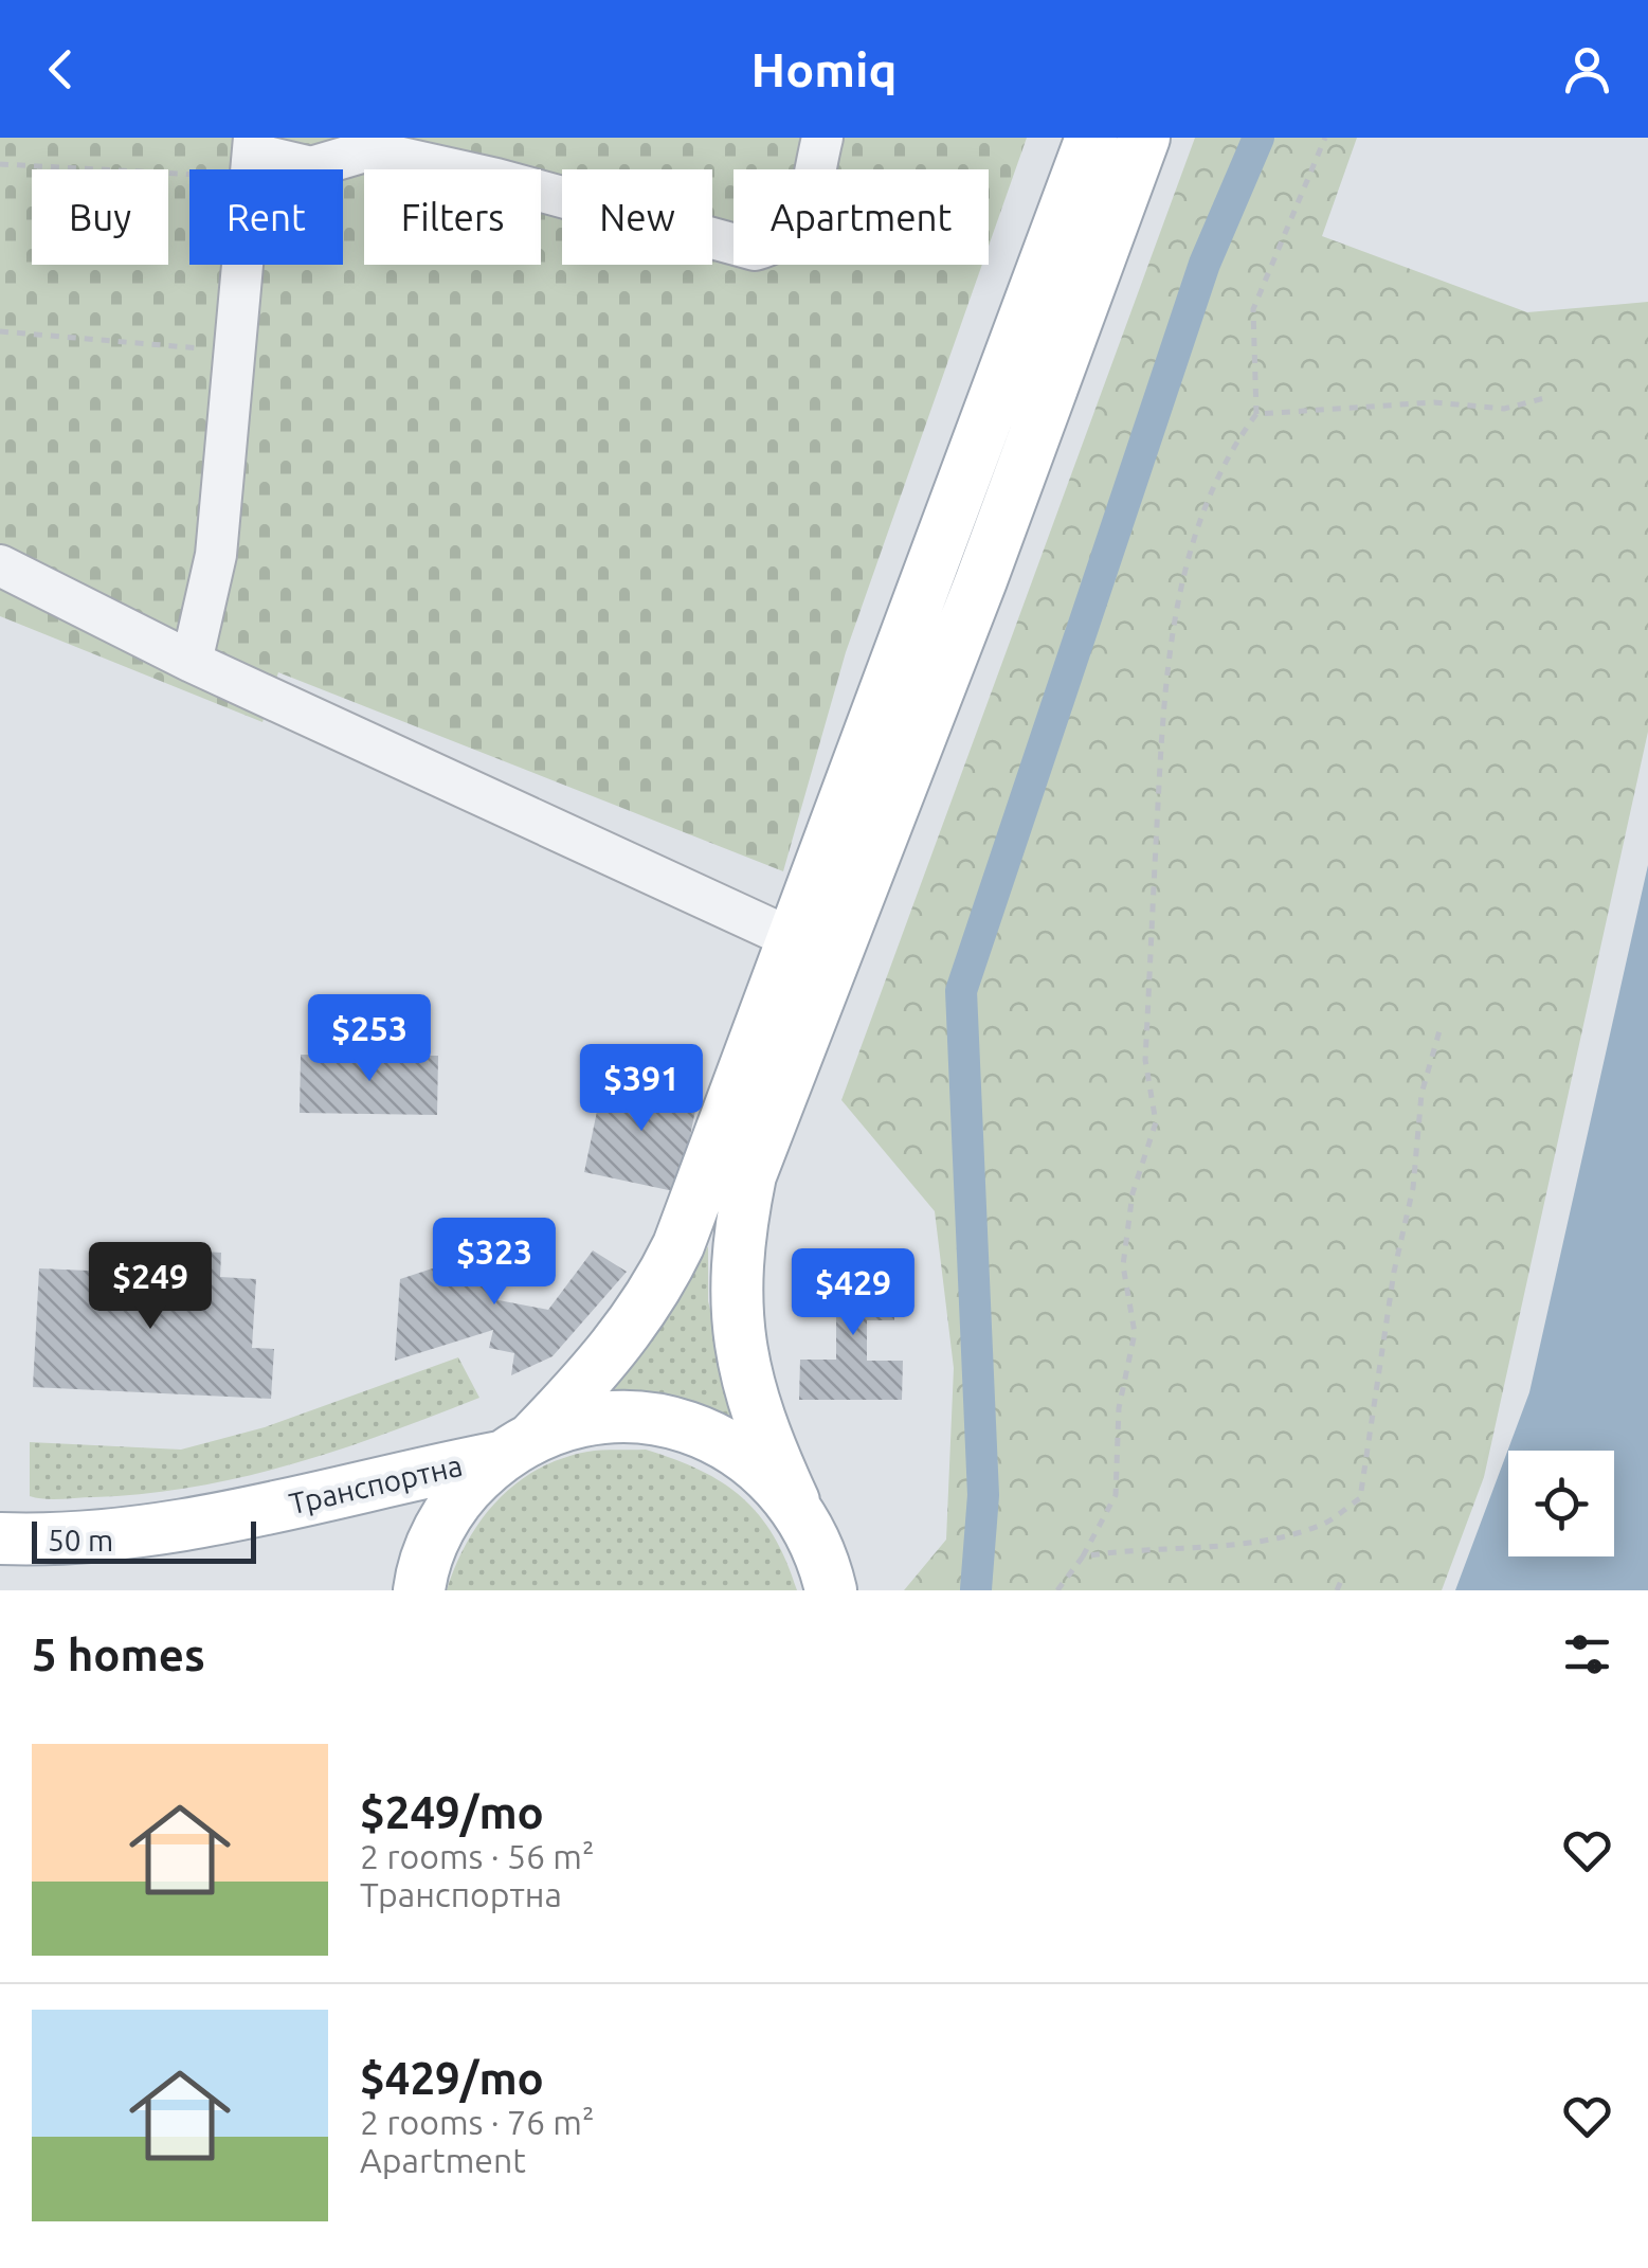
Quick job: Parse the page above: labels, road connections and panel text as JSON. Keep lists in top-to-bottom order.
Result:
{
  "streets": {
    "main road": ["Транспортна"]
  },
  "scale_bar": "50 m",
  "page": {
    "header": "Homiq",
    "chip": [
      "Buy",
      "Rent",
      "Filters",
      "New",
      "Apartment"
    ],
    "price": [
      "$253",
      "$391",
      "$323",
      "$249",
      "$429"
    ],
    "scale": "50 m",
    "heading": "5 homes",
    "list": [
      {
        "name": "$249/mo",
        "note": "2 rooms · 56 m² · Транспортна"
      },
      {
        "name": "$429/mo",
        "note": "2 rooms · 76 m² · Apartment"
      }
    ]
  }
}
